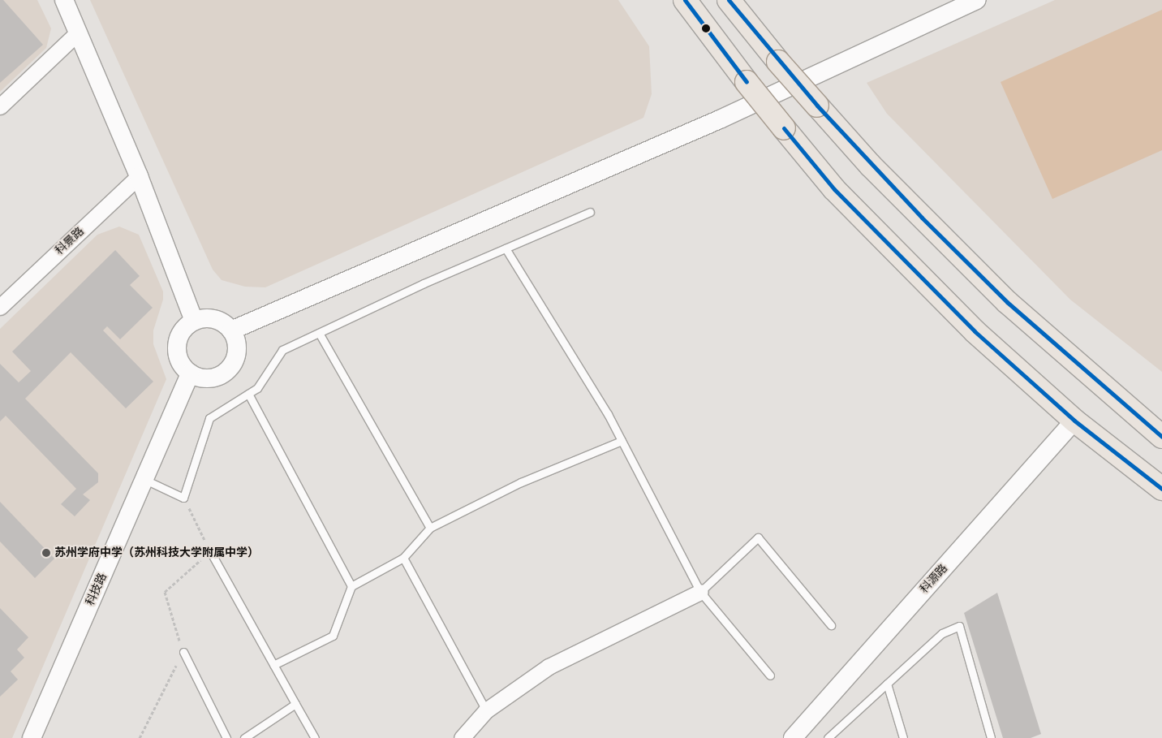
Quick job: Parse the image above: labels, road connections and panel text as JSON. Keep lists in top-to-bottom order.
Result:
{
  "streets": {
    "street": ["科景路", "科源路", "科技路"]
  },
  "places": ["苏州学府中学（苏州科技大学附属中学）"]
}
